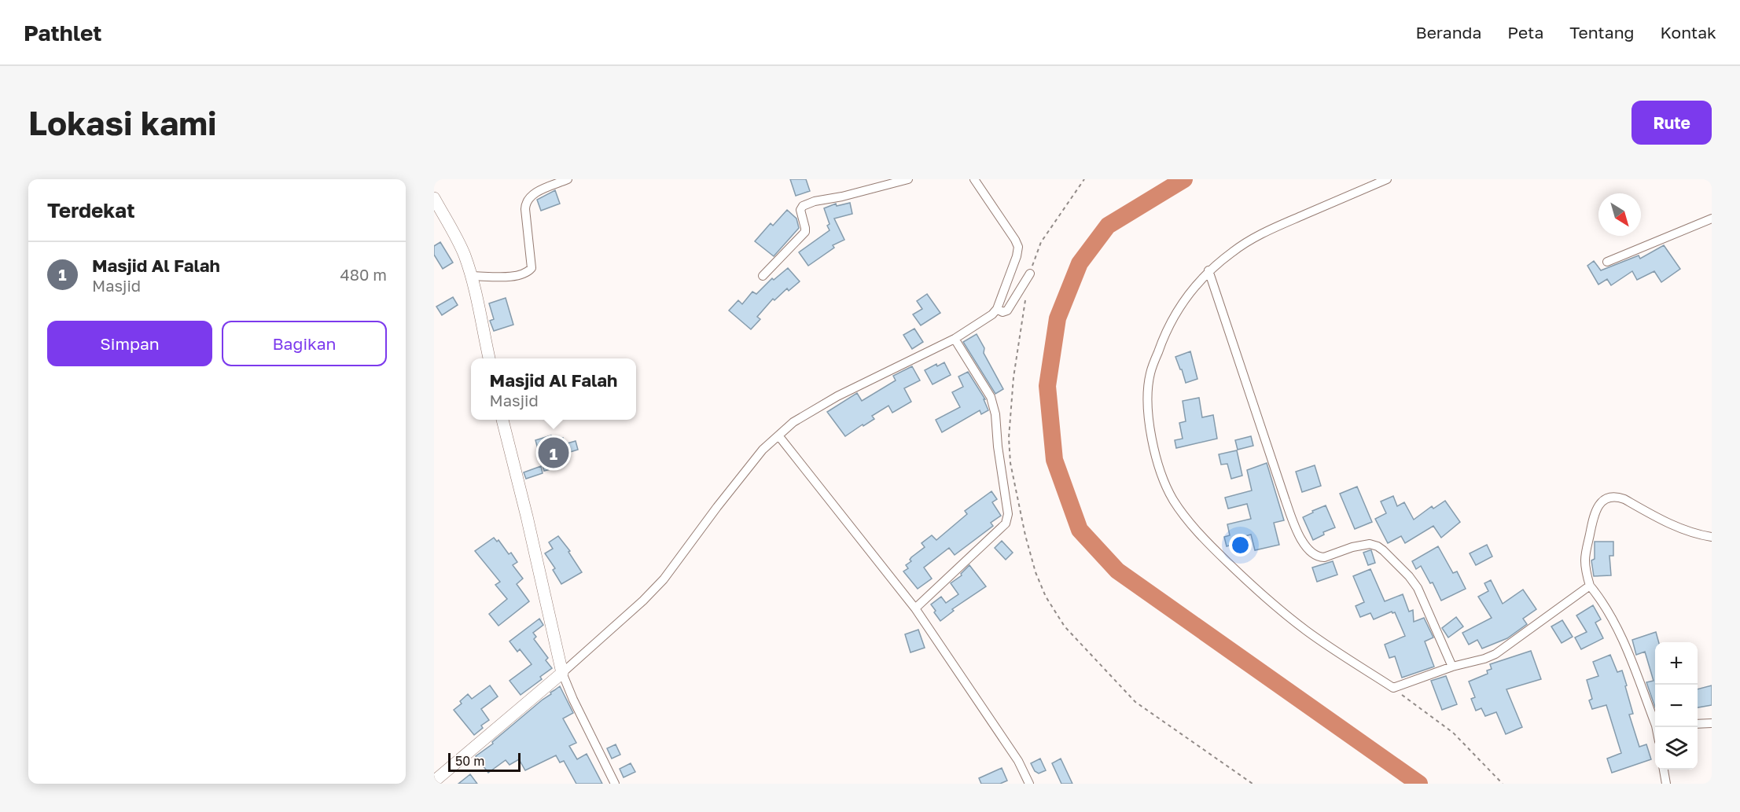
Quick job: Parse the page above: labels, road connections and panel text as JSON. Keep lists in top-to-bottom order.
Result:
{
  "scale_bar": "50 m",
  "north": "bottom right",
  "page": {
    "header": "Pathlet",
    "nav": [
      "Beranda",
      "Peta",
      "Tentang",
      "Kontak"
    ],
    "buttons": [
      "Rute",
      ["Simpan", "Bagikan"]
    ],
    "title": "Lokasi kami",
    "heading": "Terdekat",
    "list": [
      {
        "mark": "1",
        "name": "Masjid Al Falah",
        "note": "Masjid",
        "value": "480 m"
      }
    ],
    "popup": ["Masjid Al Falah", "Masjid"],
    "pins": "1",
    "map_buttons": ["+", "−"],
    "scale": "50 m"
  }
}
